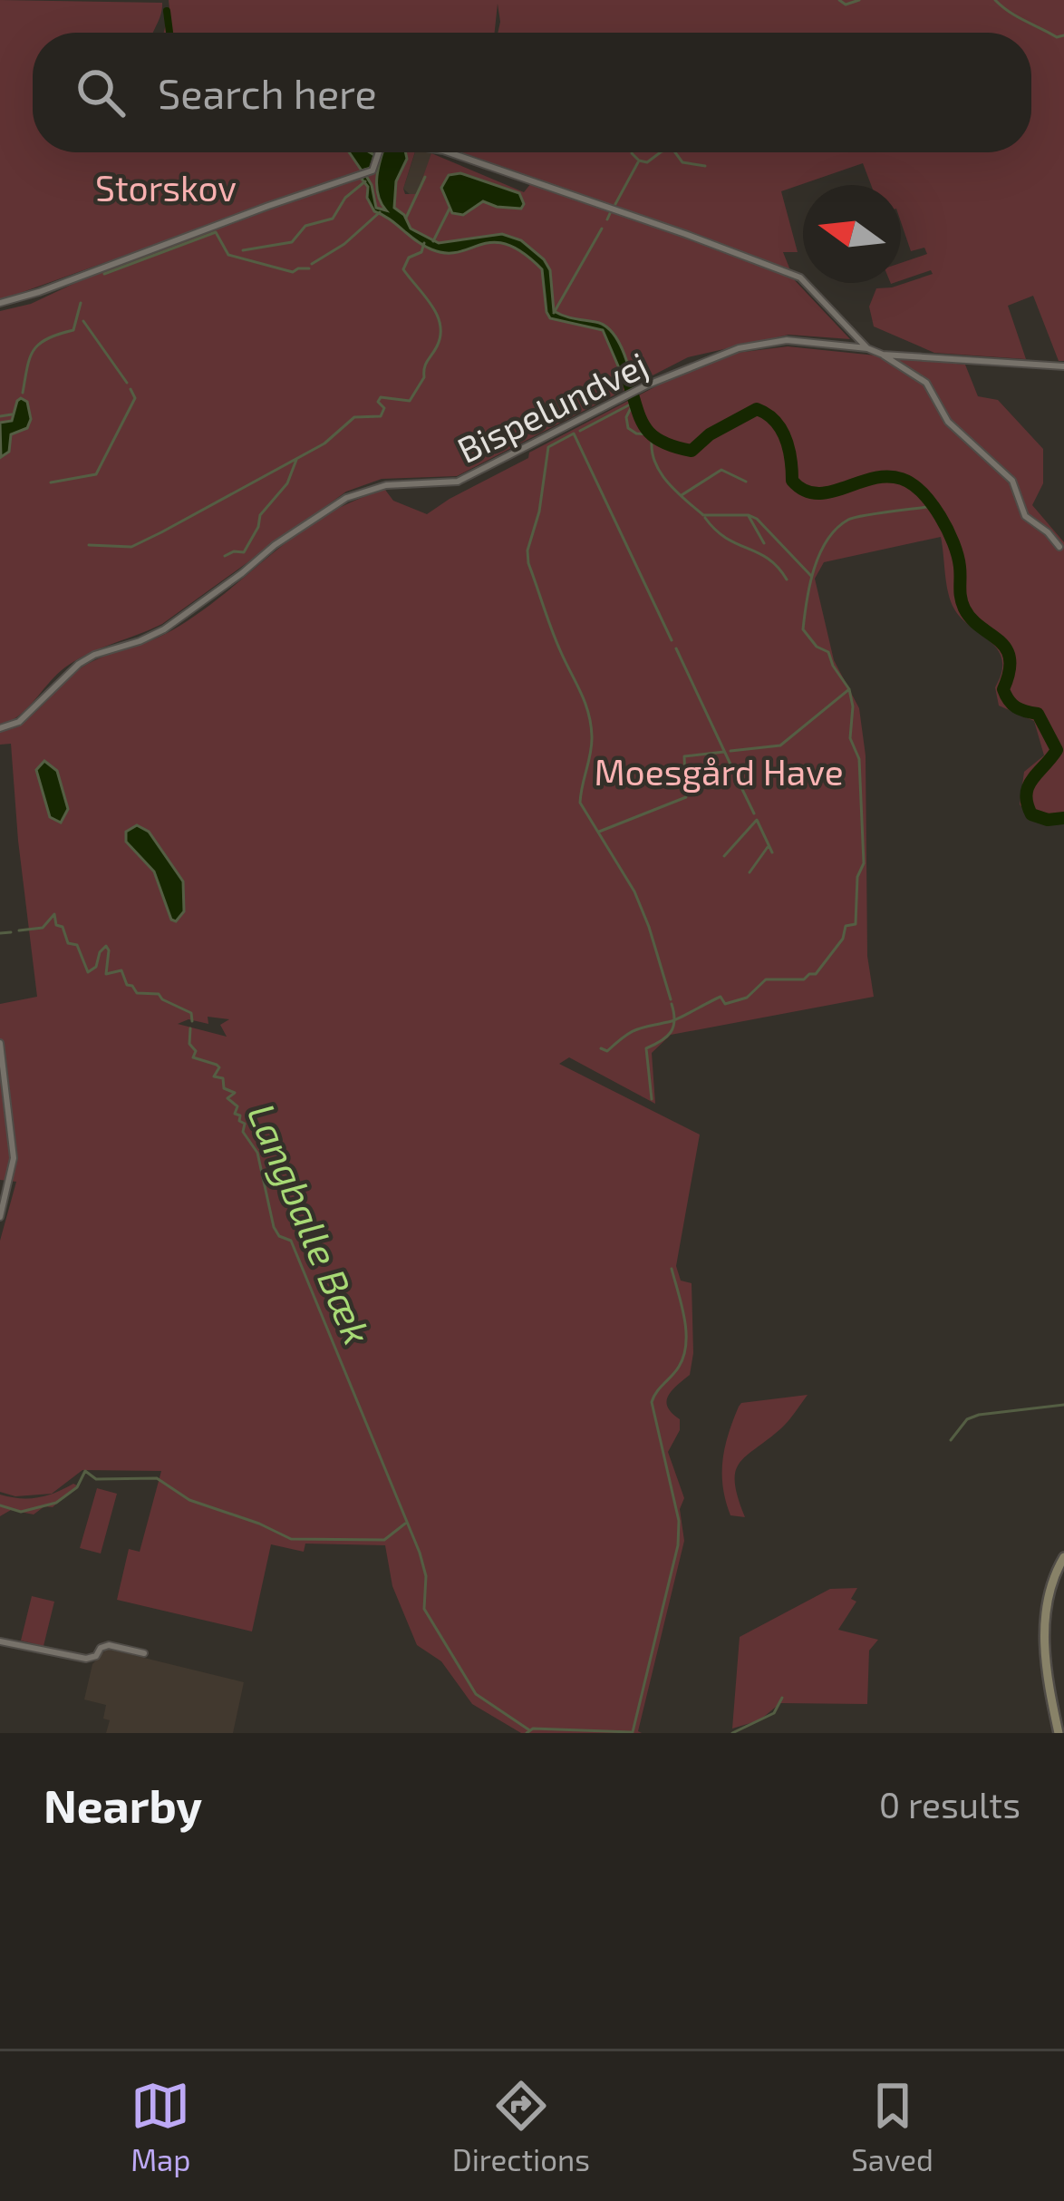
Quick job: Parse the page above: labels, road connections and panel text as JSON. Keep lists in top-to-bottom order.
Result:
{
  "streets": {
    "street": ["Bispelundvej"]
  },
  "water": ["Langballe Bæk"],
  "parks": ["Storskov", "Moesgård Have"],
  "north": "left",
  "page": {
    "search": "Search here",
    "heading": ["Nearby", "0 results"],
    "nav": ["Map", "Directions", "Saved"]
  }
}
